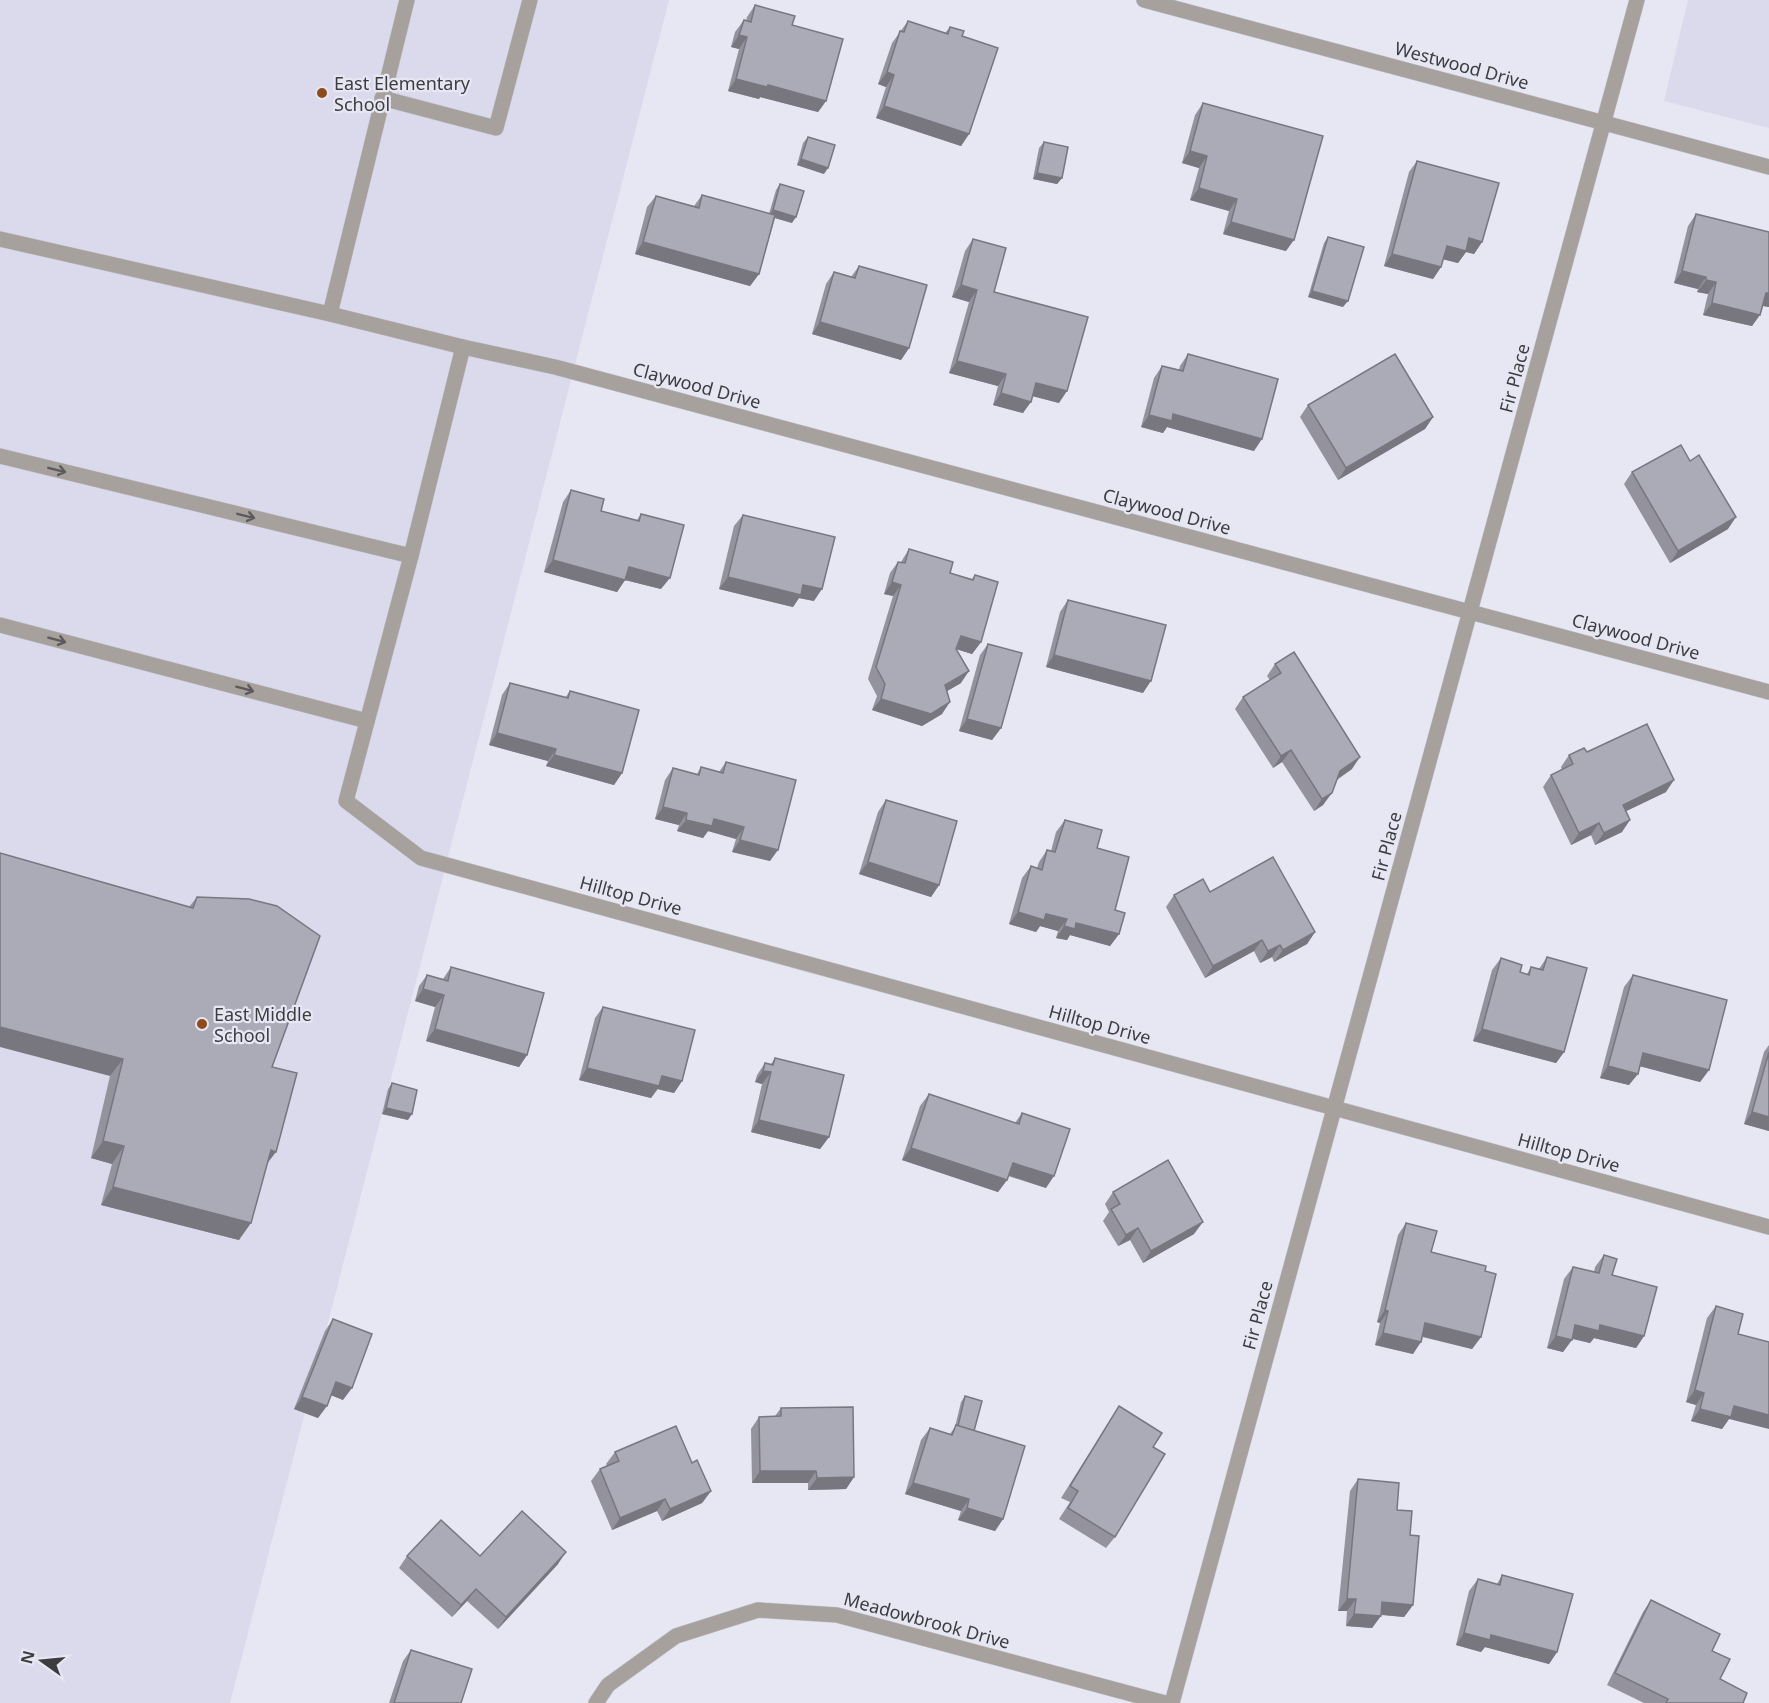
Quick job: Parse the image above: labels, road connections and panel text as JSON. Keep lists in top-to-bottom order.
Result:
{
  "streets": {
    "street": [
      "Westwood Drive",
      "Fir Place",
      "Claywood Drive",
      "Hilltop Drive",
      "Meadowbrook Drive"
    ]
  },
  "crossings": [
    ["Westwood Drive", "Fir Place"],
    ["Fir Place", "Claywood Drive"],
    ["Fir Place", "Hilltop Drive"]
  ],
  "places": ["East Elementary School", "East Middle School"],
  "north": "left"
}
